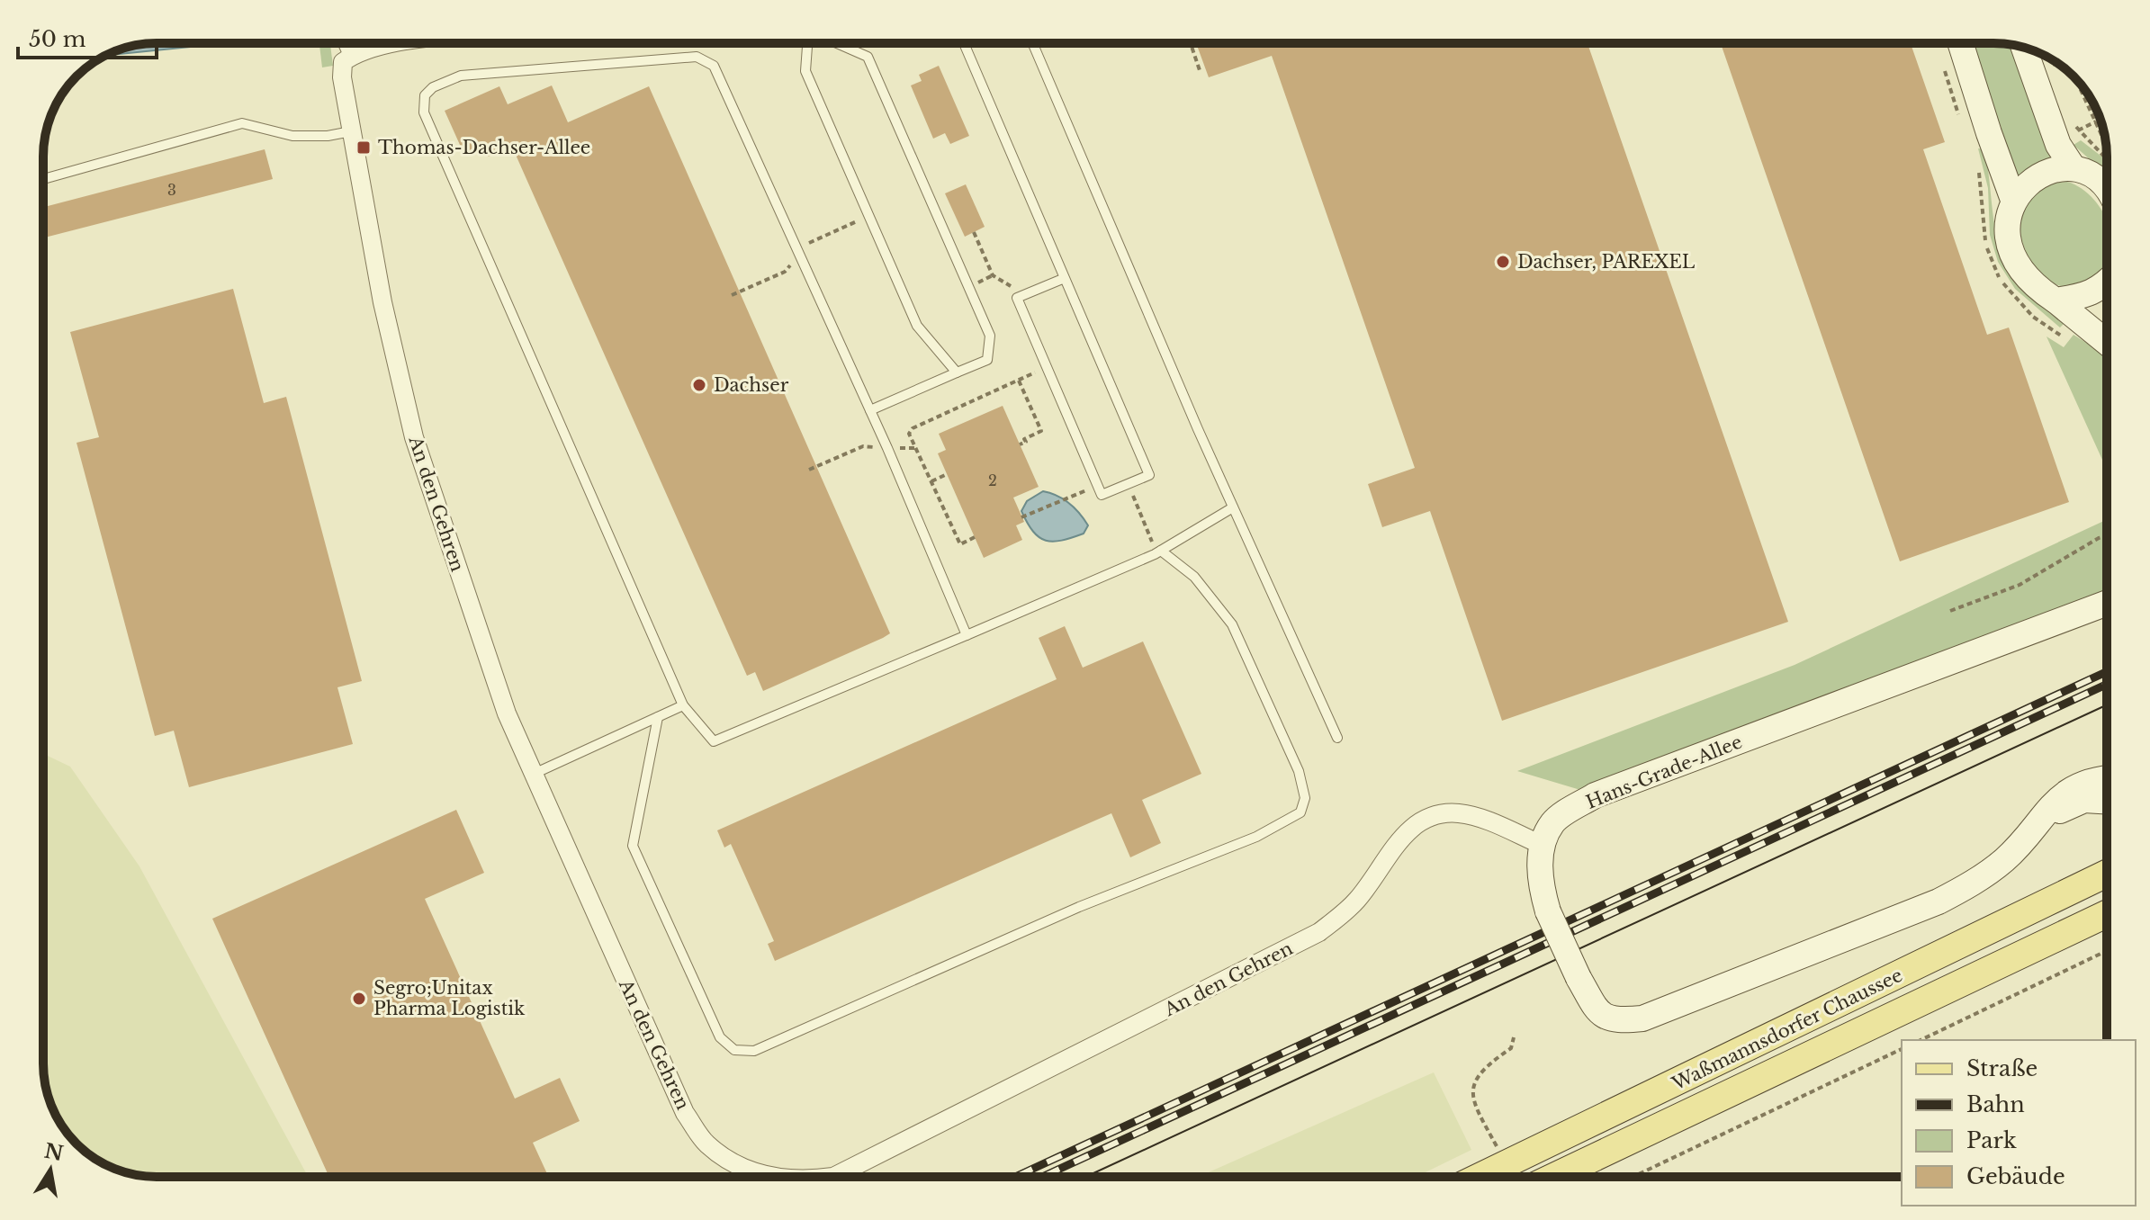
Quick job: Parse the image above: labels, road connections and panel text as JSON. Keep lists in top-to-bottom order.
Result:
{
  "streets": {
    "main road": ["Waßmannsdorfer Chaussee"],
    "street": ["An den Gehren", "Hans-Grade-Allee"]
  },
  "crossings": [
    ["An den Gehren", "Hans-Grade-Allee"]
  ],
  "places": {
    "transit": ["Thomas-Dachser-Allee"],
    "other": ["Dachser, PAREXEL", "Dachser", "Segro;Unitax Pharma Logistik"]
  },
  "house_numbers": ["3", "2"],
  "legend": [
    "Straße",
    "Bahn",
    "Park",
    "Gebäude"
  ],
  "scale_bar": "50 m",
  "north": "top"
}
